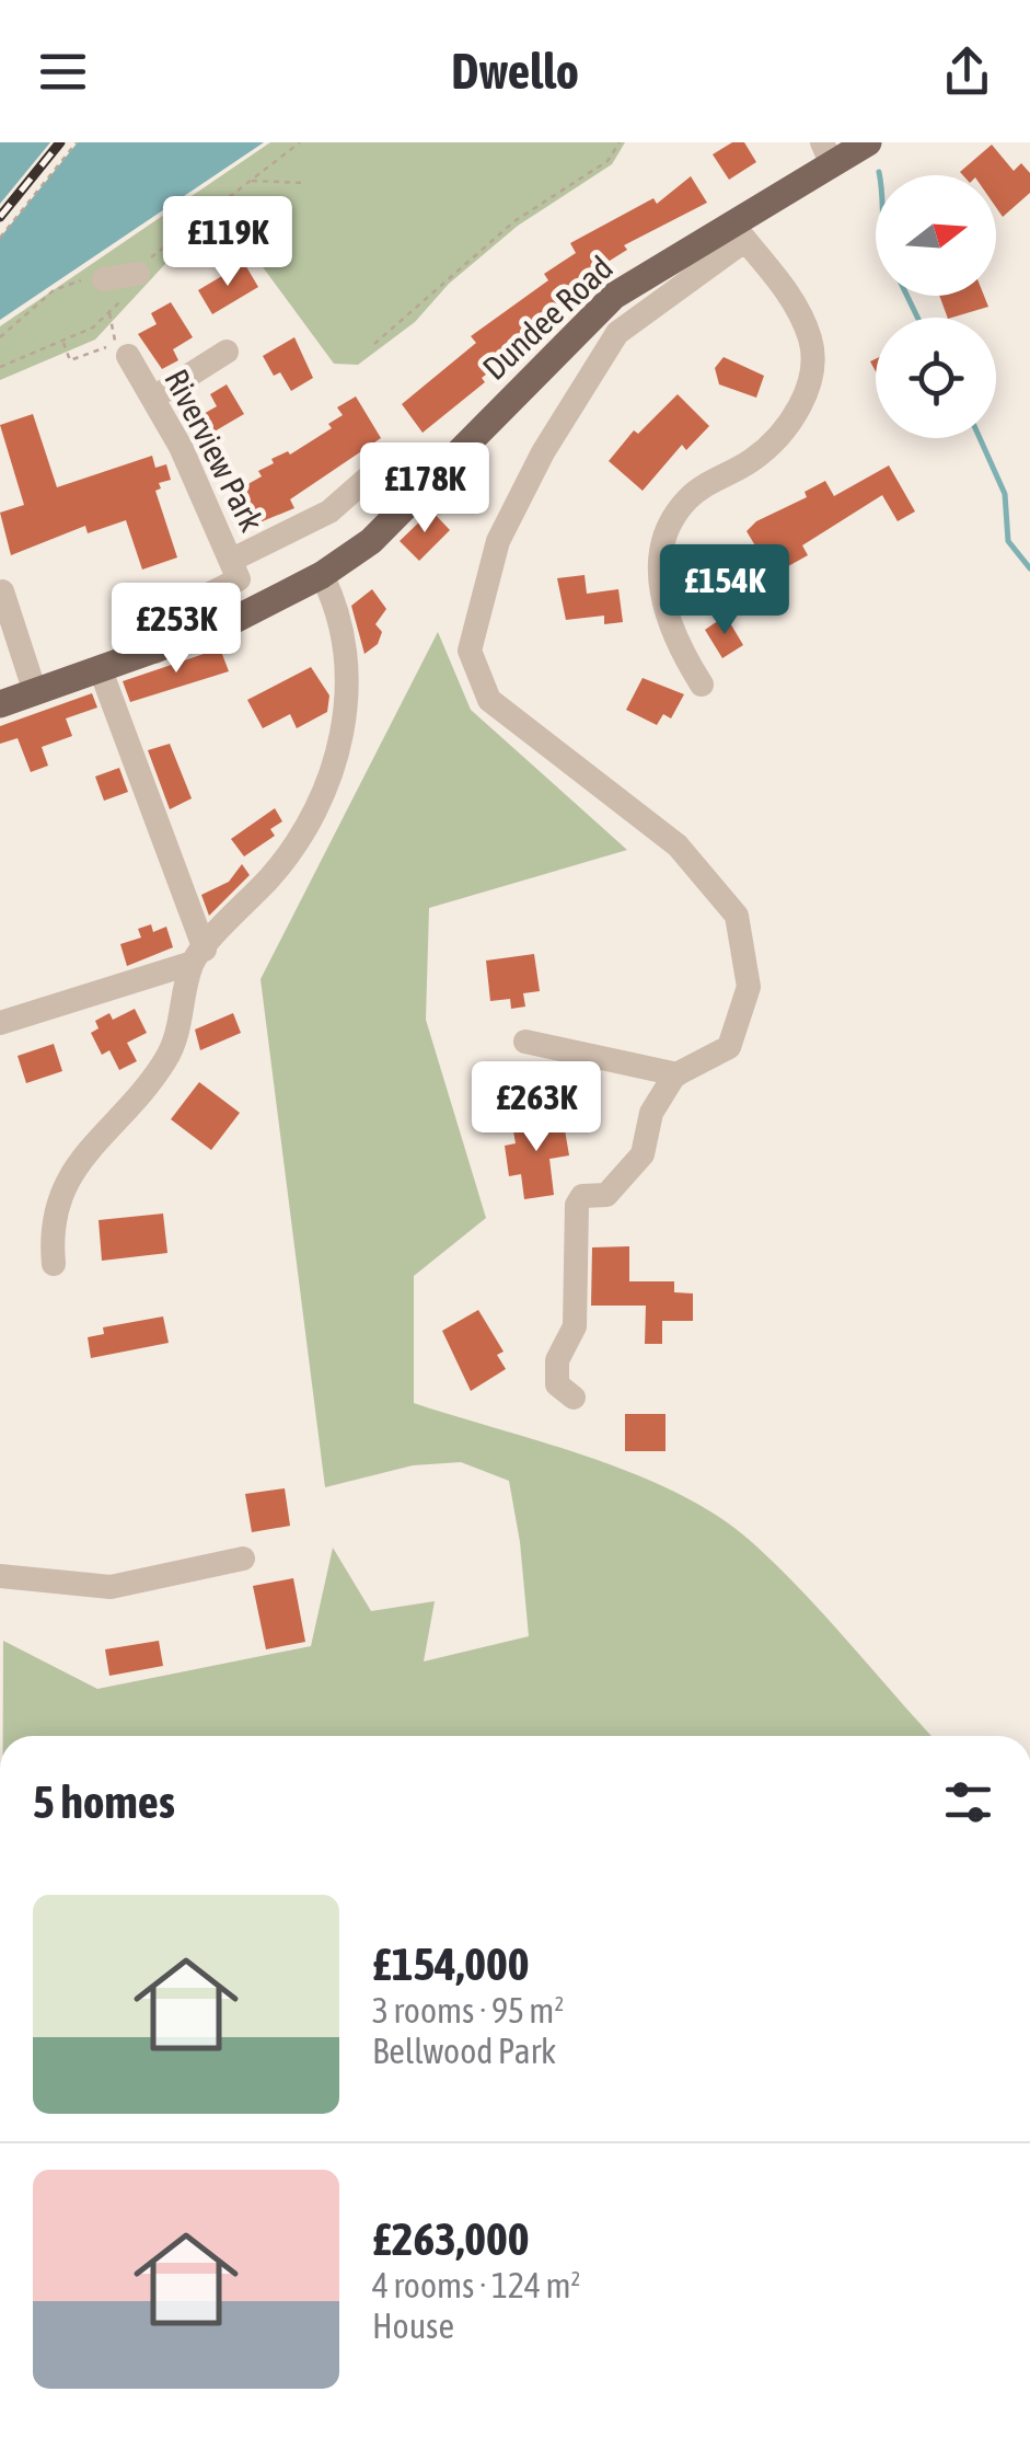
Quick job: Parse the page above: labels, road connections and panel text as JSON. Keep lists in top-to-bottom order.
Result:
{
  "streets": {
    "main road": ["Dundee Road"],
    "street": ["Riverview Park"]
  },
  "crossings": [
    ["Dundee Road", "Riverview Park"]
  ],
  "north": "right",
  "page": {
    "header": "Dwello",
    "price": [
      "£119K",
      "£178K",
      "£154K",
      "£253K",
      "£263K"
    ],
    "heading": "5 homes",
    "list": [
      {
        "name": "£154,000",
        "note": "3 rooms · 95 m² · Bellwood Park"
      },
      {
        "name": "£263,000",
        "note": "4 rooms · 124 m² · House"
      }
    ]
  }
}
